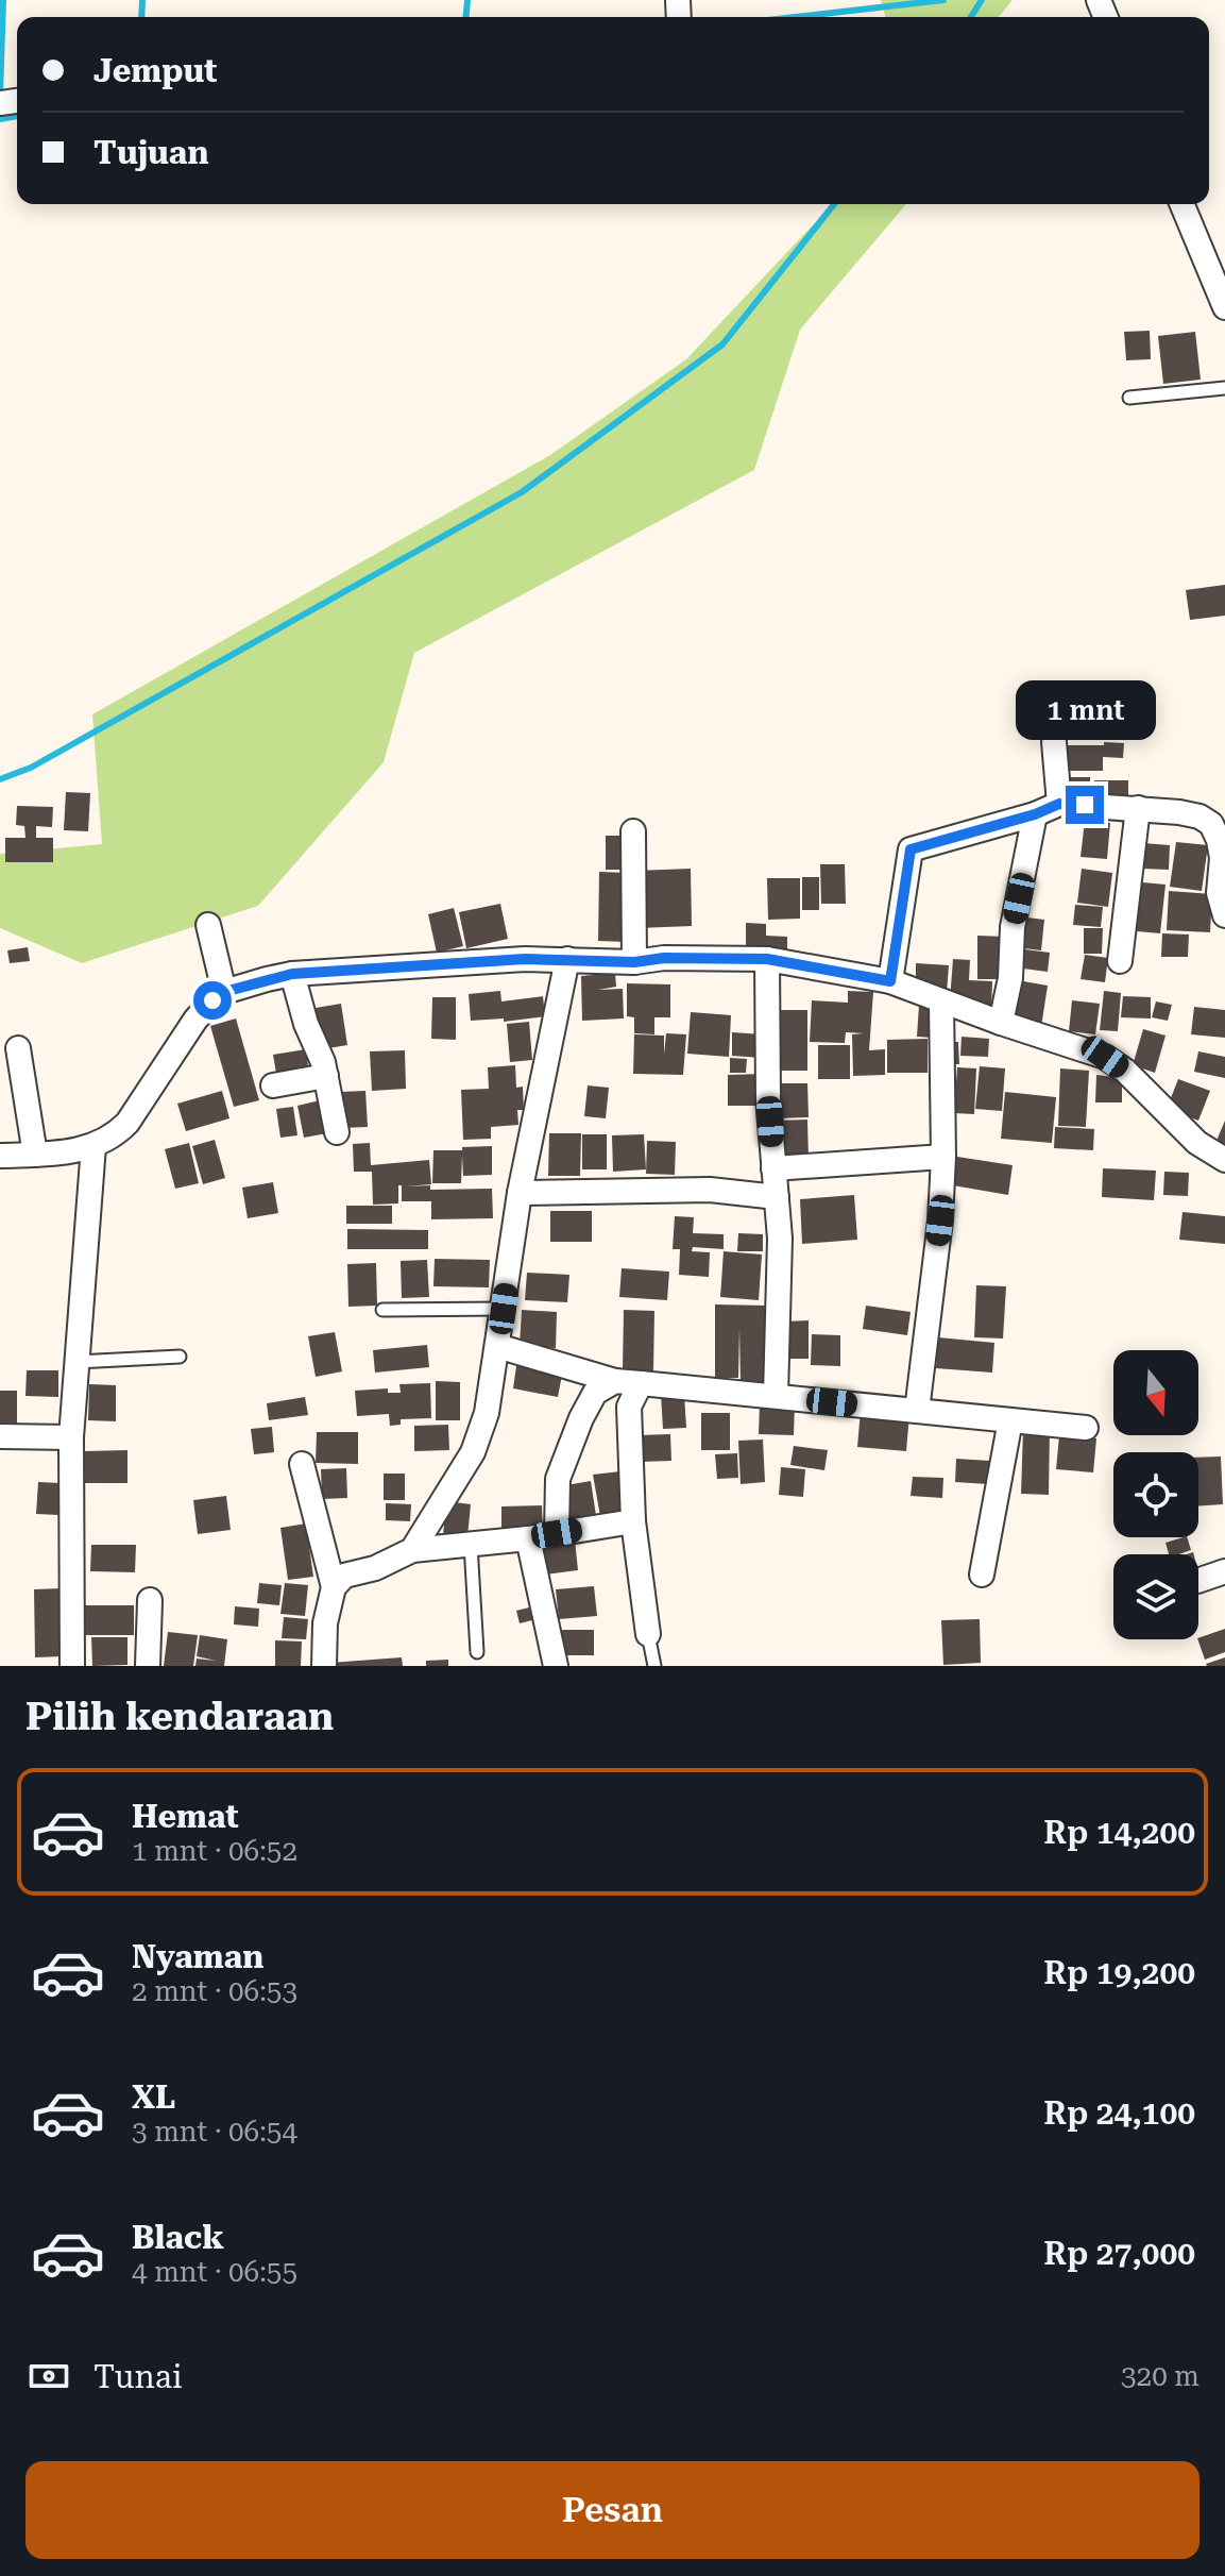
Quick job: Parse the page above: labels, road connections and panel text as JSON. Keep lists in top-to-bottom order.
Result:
{
  "north": "bottom",
  "page": {
    "banner": ["Jemput", "Tujuan"],
    "bubble": "1 mnt",
    "heading": "Pilih kendaraan",
    "list": [
      {
        "name": "Hemat",
        "note": "1 mnt · 06:52",
        "value": "Rp 14,200"
      },
      {
        "name": "Nyaman",
        "note": "2 mnt · 06:53",
        "value": "Rp 19,200"
      },
      {
        "name": "XL",
        "note": "3 mnt · 06:54",
        "value": "Rp 24,100"
      },
      {
        "name": "Black",
        "note": "4 mnt · 06:55",
        "value": "Rp 27,000"
      }
    ],
    "pay": ["Tunai", "320 m"],
    "buttons": "Pesan"
  }
}
